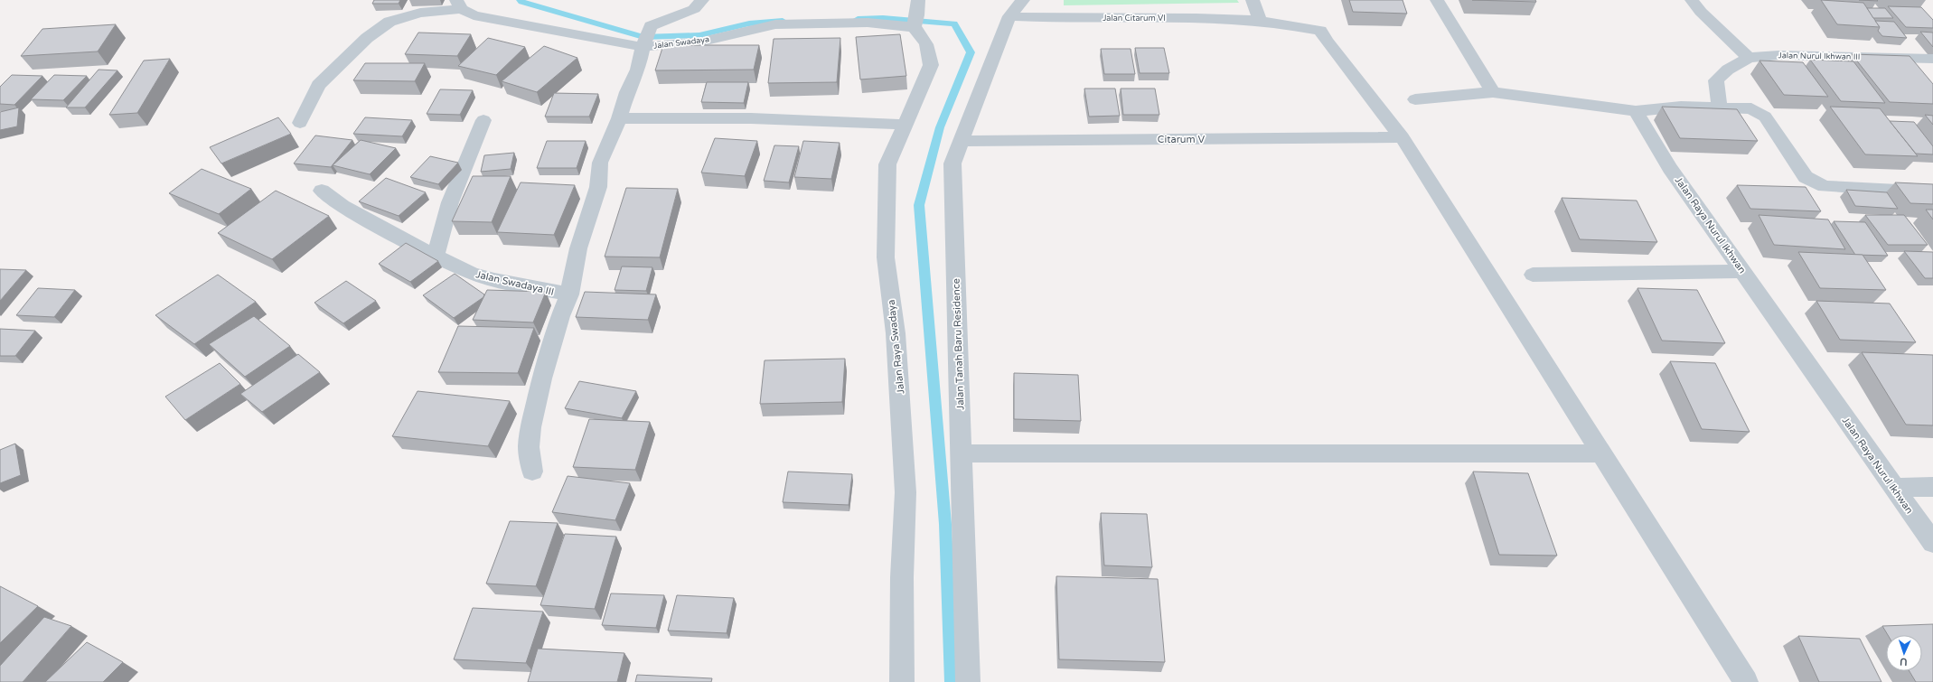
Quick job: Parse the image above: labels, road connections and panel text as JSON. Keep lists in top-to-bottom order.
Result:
{
  "streets": {
    "street": [
      "Jalan Citarum VI",
      "Jalan Swadaya",
      "Jalan Nurul Ikhwan III",
      "Citarum V",
      "Jalan Raya Nurul Ikhwan",
      "Jalan Swadaya III",
      "Jalan Tanah Baru Residence",
      "Jalan Raya Swadaya"
    ]
  },
  "crossings": [
    ["Jalan Citarum VI", "Citarum V"],
    ["Jalan Citarum VI", "Jalan Tanah Baru Residence"],
    ["Jalan Swadaya", "Jalan Raya Swadaya"],
    ["Citarum V", "Jalan Tanah Baru Residence"]
  ],
  "north": "bottom"
}
